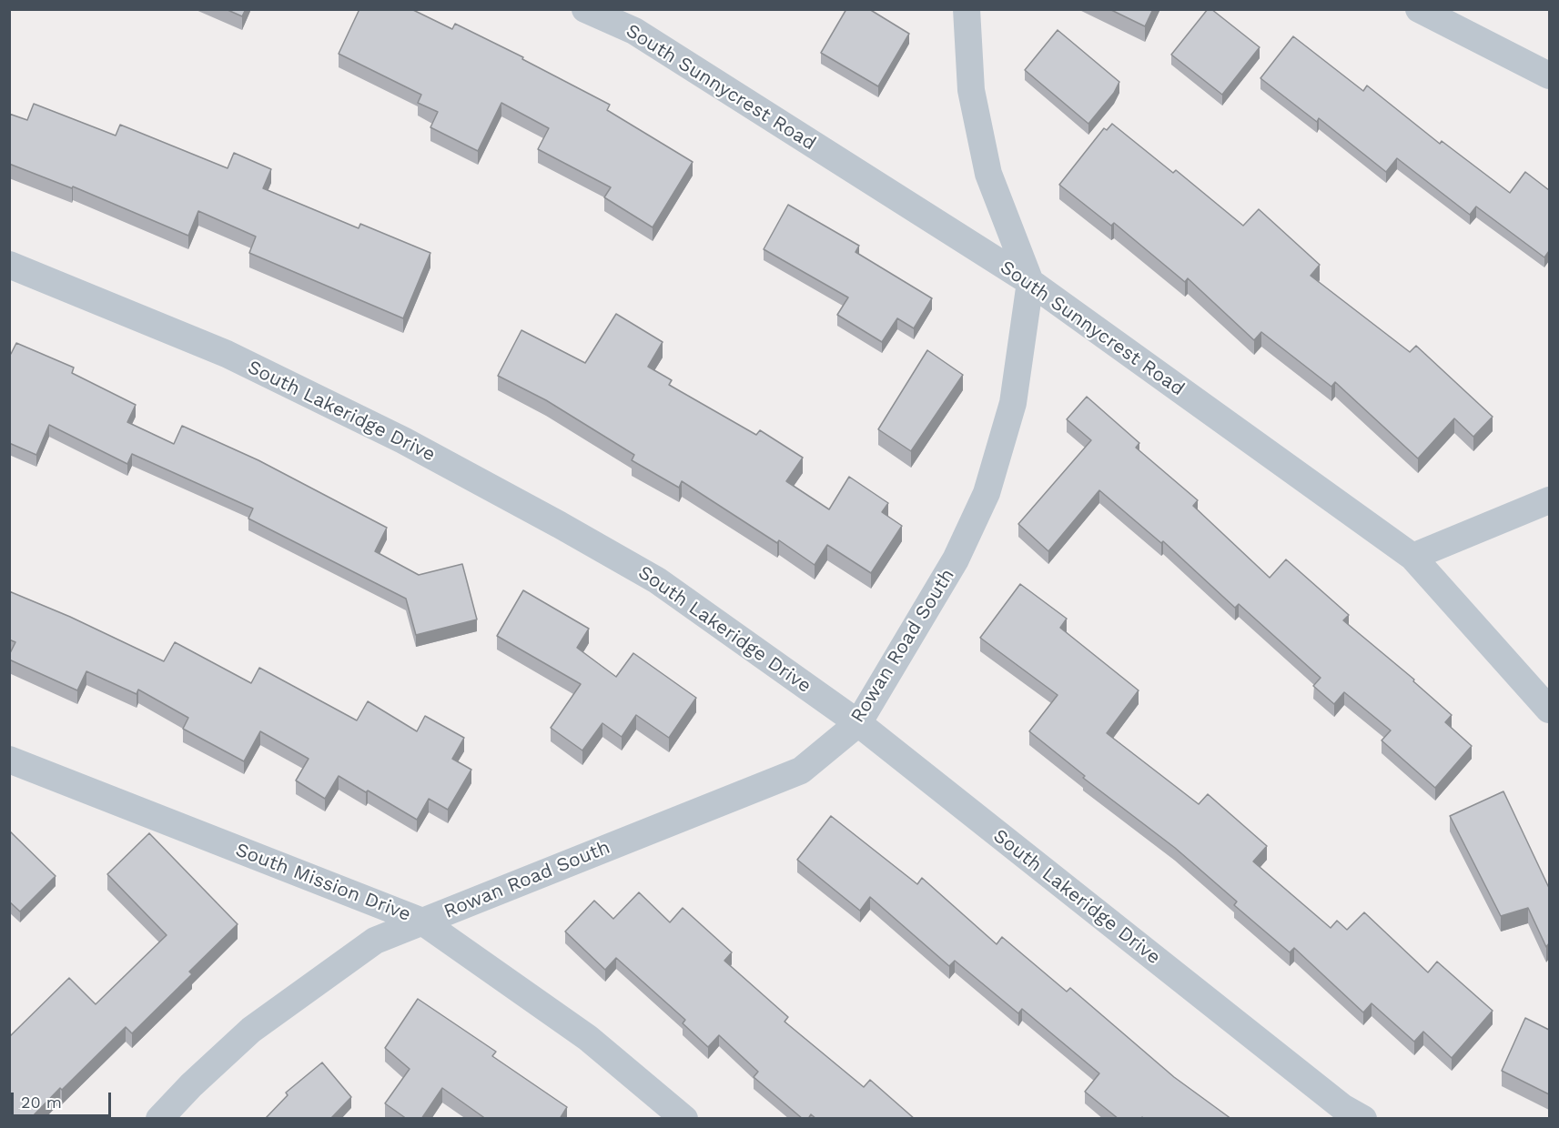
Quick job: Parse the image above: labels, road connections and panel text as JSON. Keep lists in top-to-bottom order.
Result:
{
  "streets": {
    "street": [
      "South Sunnycrest Road",
      "South Lakeridge Drive",
      "Rowan Road South",
      "South Mission Drive"
    ]
  },
  "crossings": [
    ["South Sunnycrest Road", "Rowan Road South"],
    ["South Lakeridge Drive", "Rowan Road South"],
    ["Rowan Road South", "South Mission Drive"]
  ],
  "scale_bar": "20 m"
}
